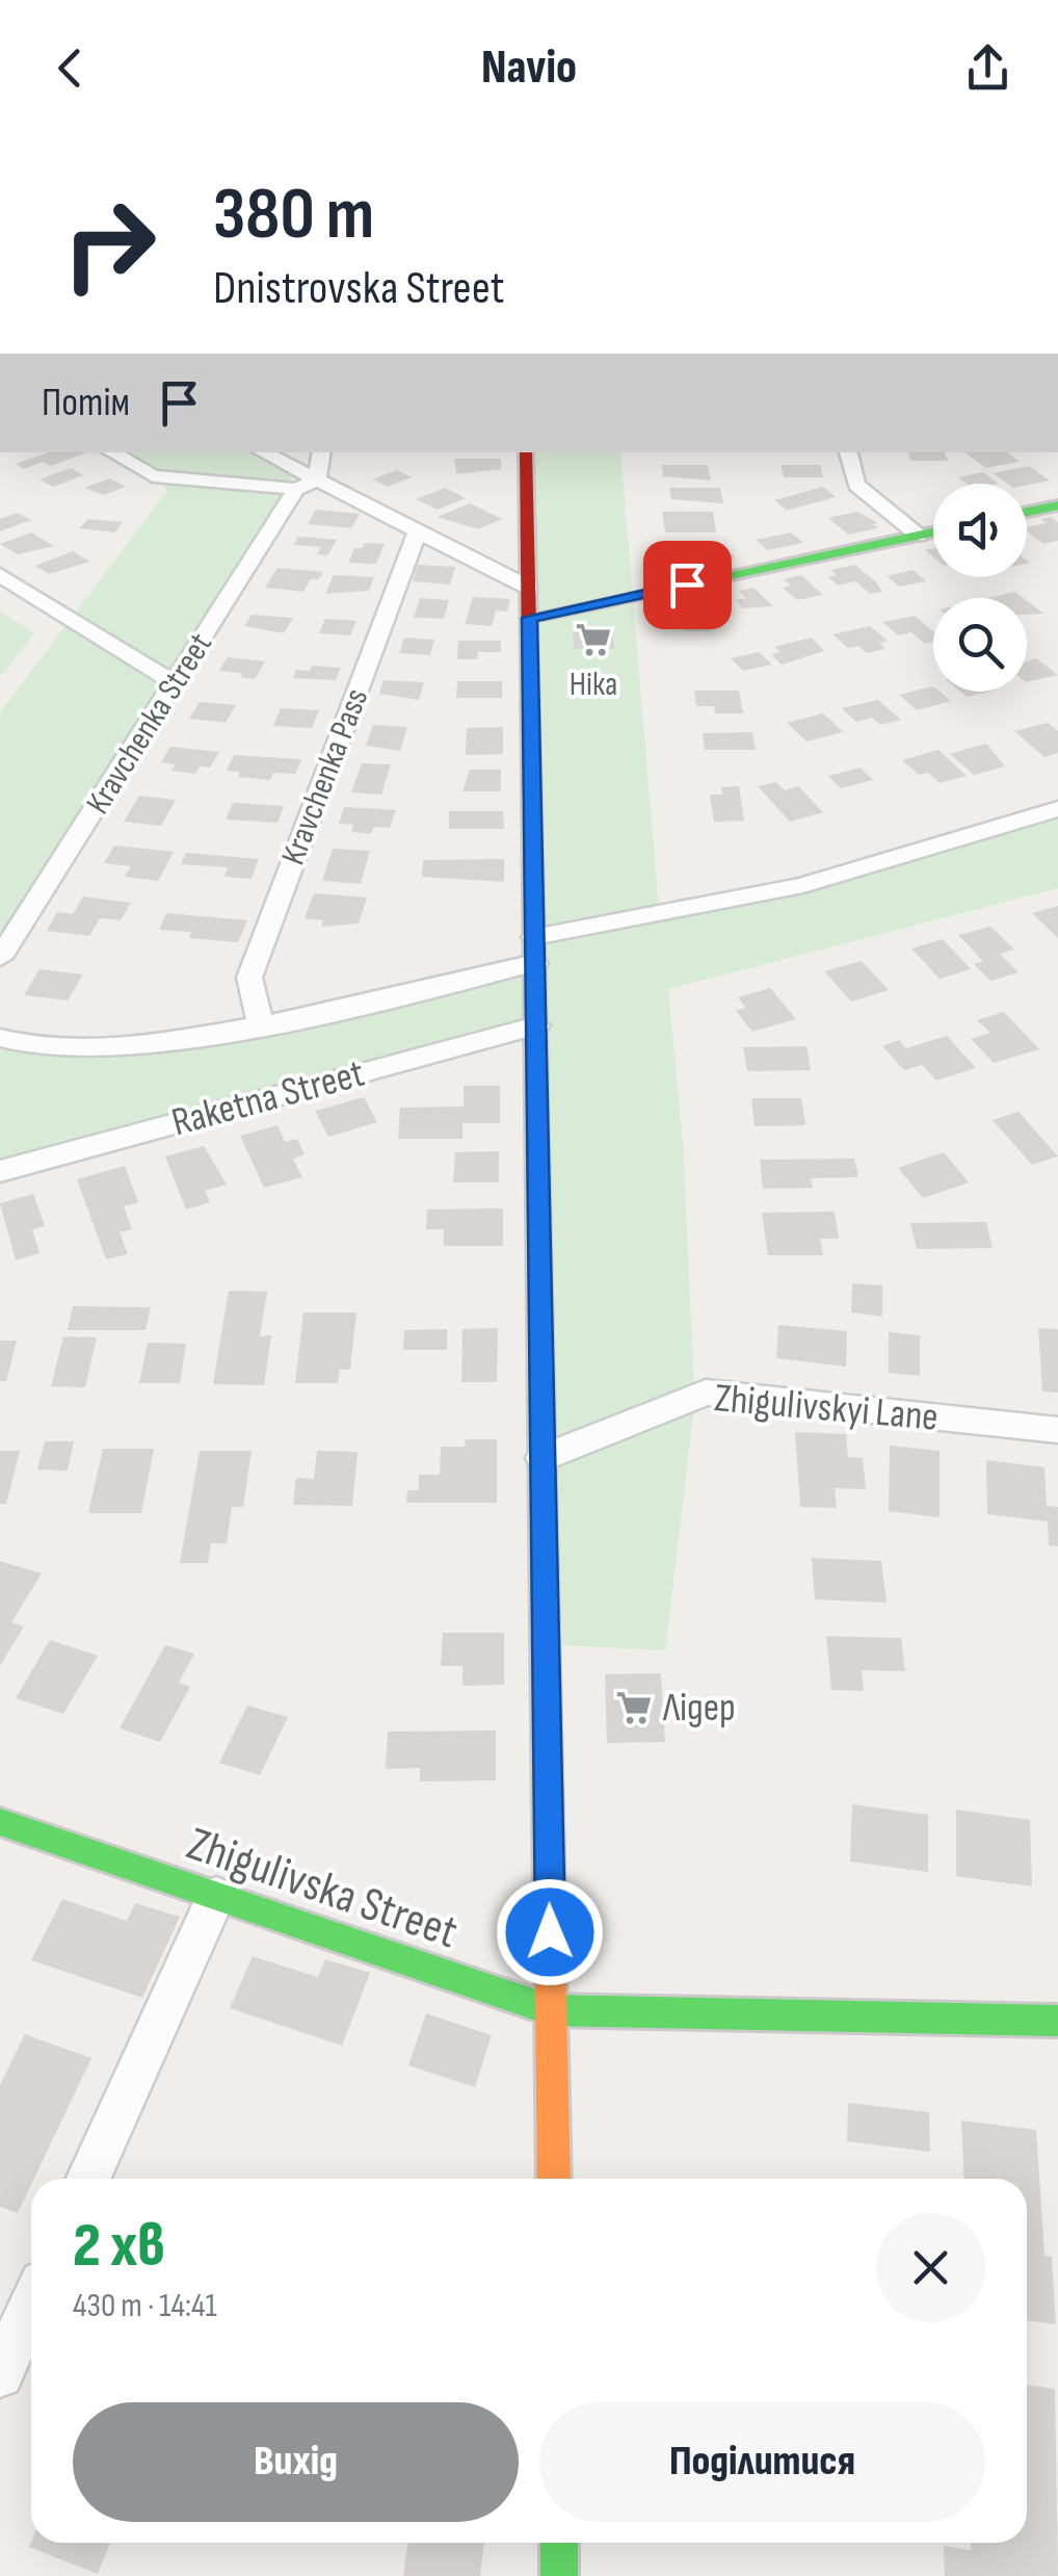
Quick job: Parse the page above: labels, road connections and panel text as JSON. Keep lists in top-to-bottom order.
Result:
{
  "streets": {
    "street": [
      "Kravchenka Street",
      "Kravchenka Pass",
      "Raketna Street",
      "Zhigulivskyi Lane",
      "Zhigulivska Street"
    ]
  },
  "crossings": [
    ["Kravchenka Pass", "Raketna Street"]
  ],
  "places": {
    "supermarket": ["Ніка", "Лідер"]
  },
  "page": {
    "header": "Navio",
    "turn": ["380 m", "Dnistrovska Street"],
    "then": "Потім",
    "heading": ["2 хв", "430 m · 14:41"],
    "buttons": ["Вихід", "Поділитися"]
  }
}
